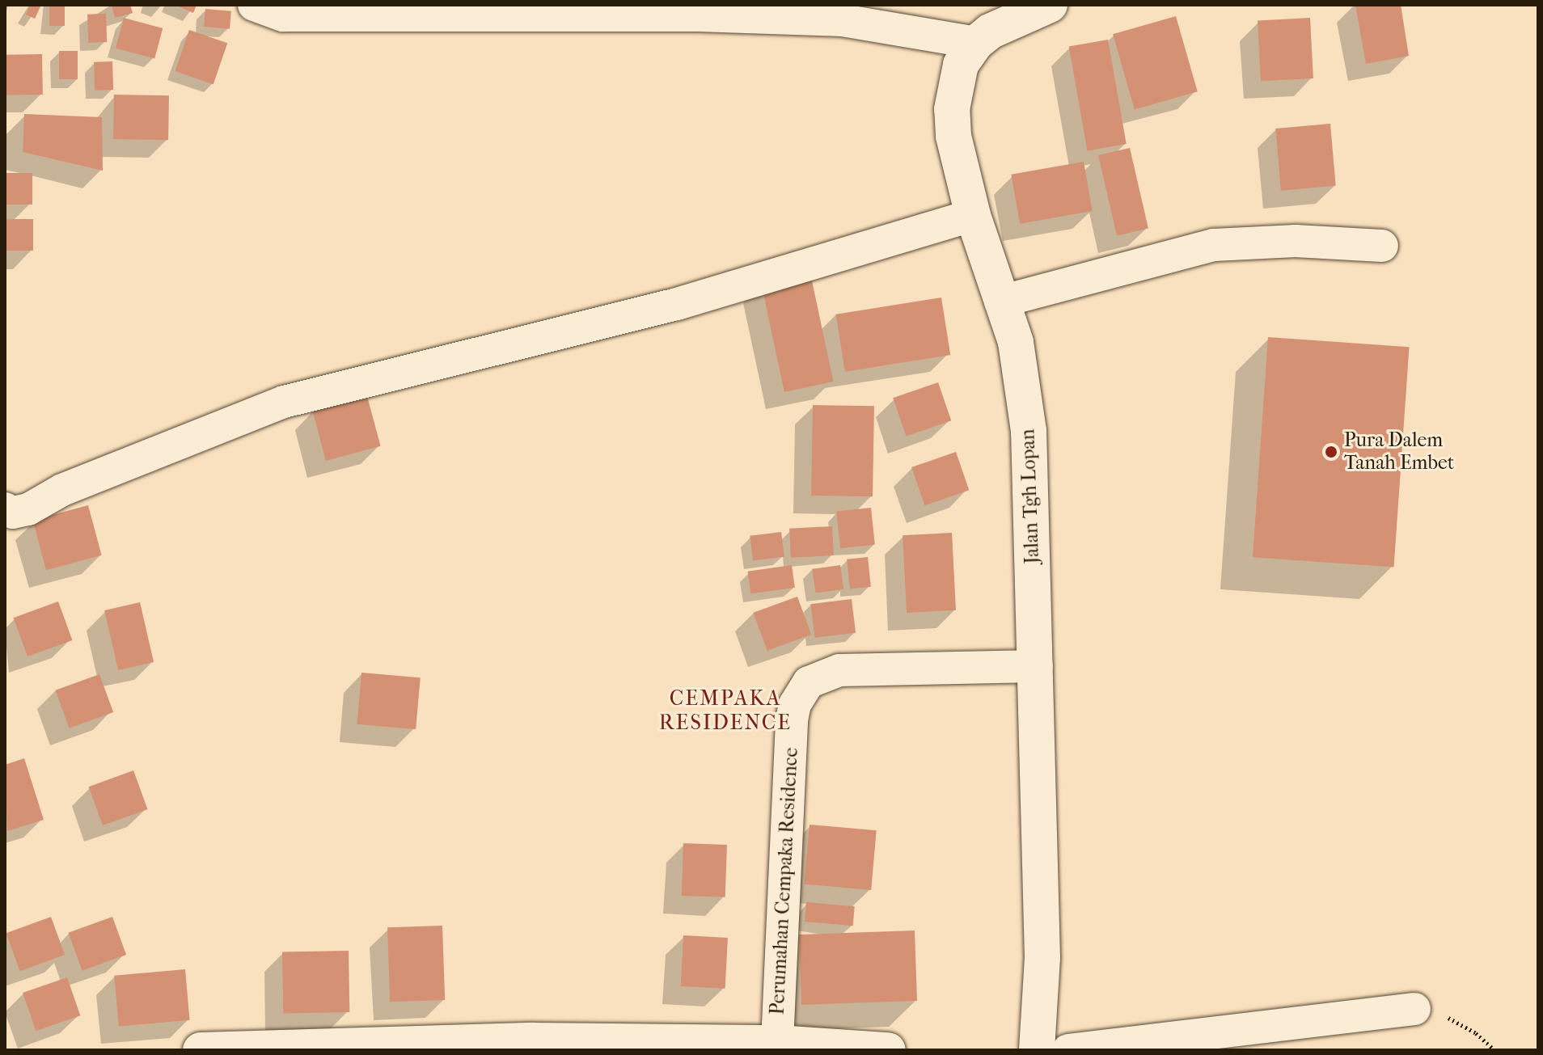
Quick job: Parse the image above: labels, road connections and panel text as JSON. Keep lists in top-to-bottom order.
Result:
{
  "streets": {
    "street": ["Jalan Tgh Lopan", "Perumahan Cempaka Residence"]
  },
  "crossings": [
    ["Jalan Tgh Lopan", "Perumahan Cempaka Residence"]
  ],
  "districts": ["CEMPAKA RESIDENCE"],
  "places": ["Pura Dalem Tanah Embet"]
}
